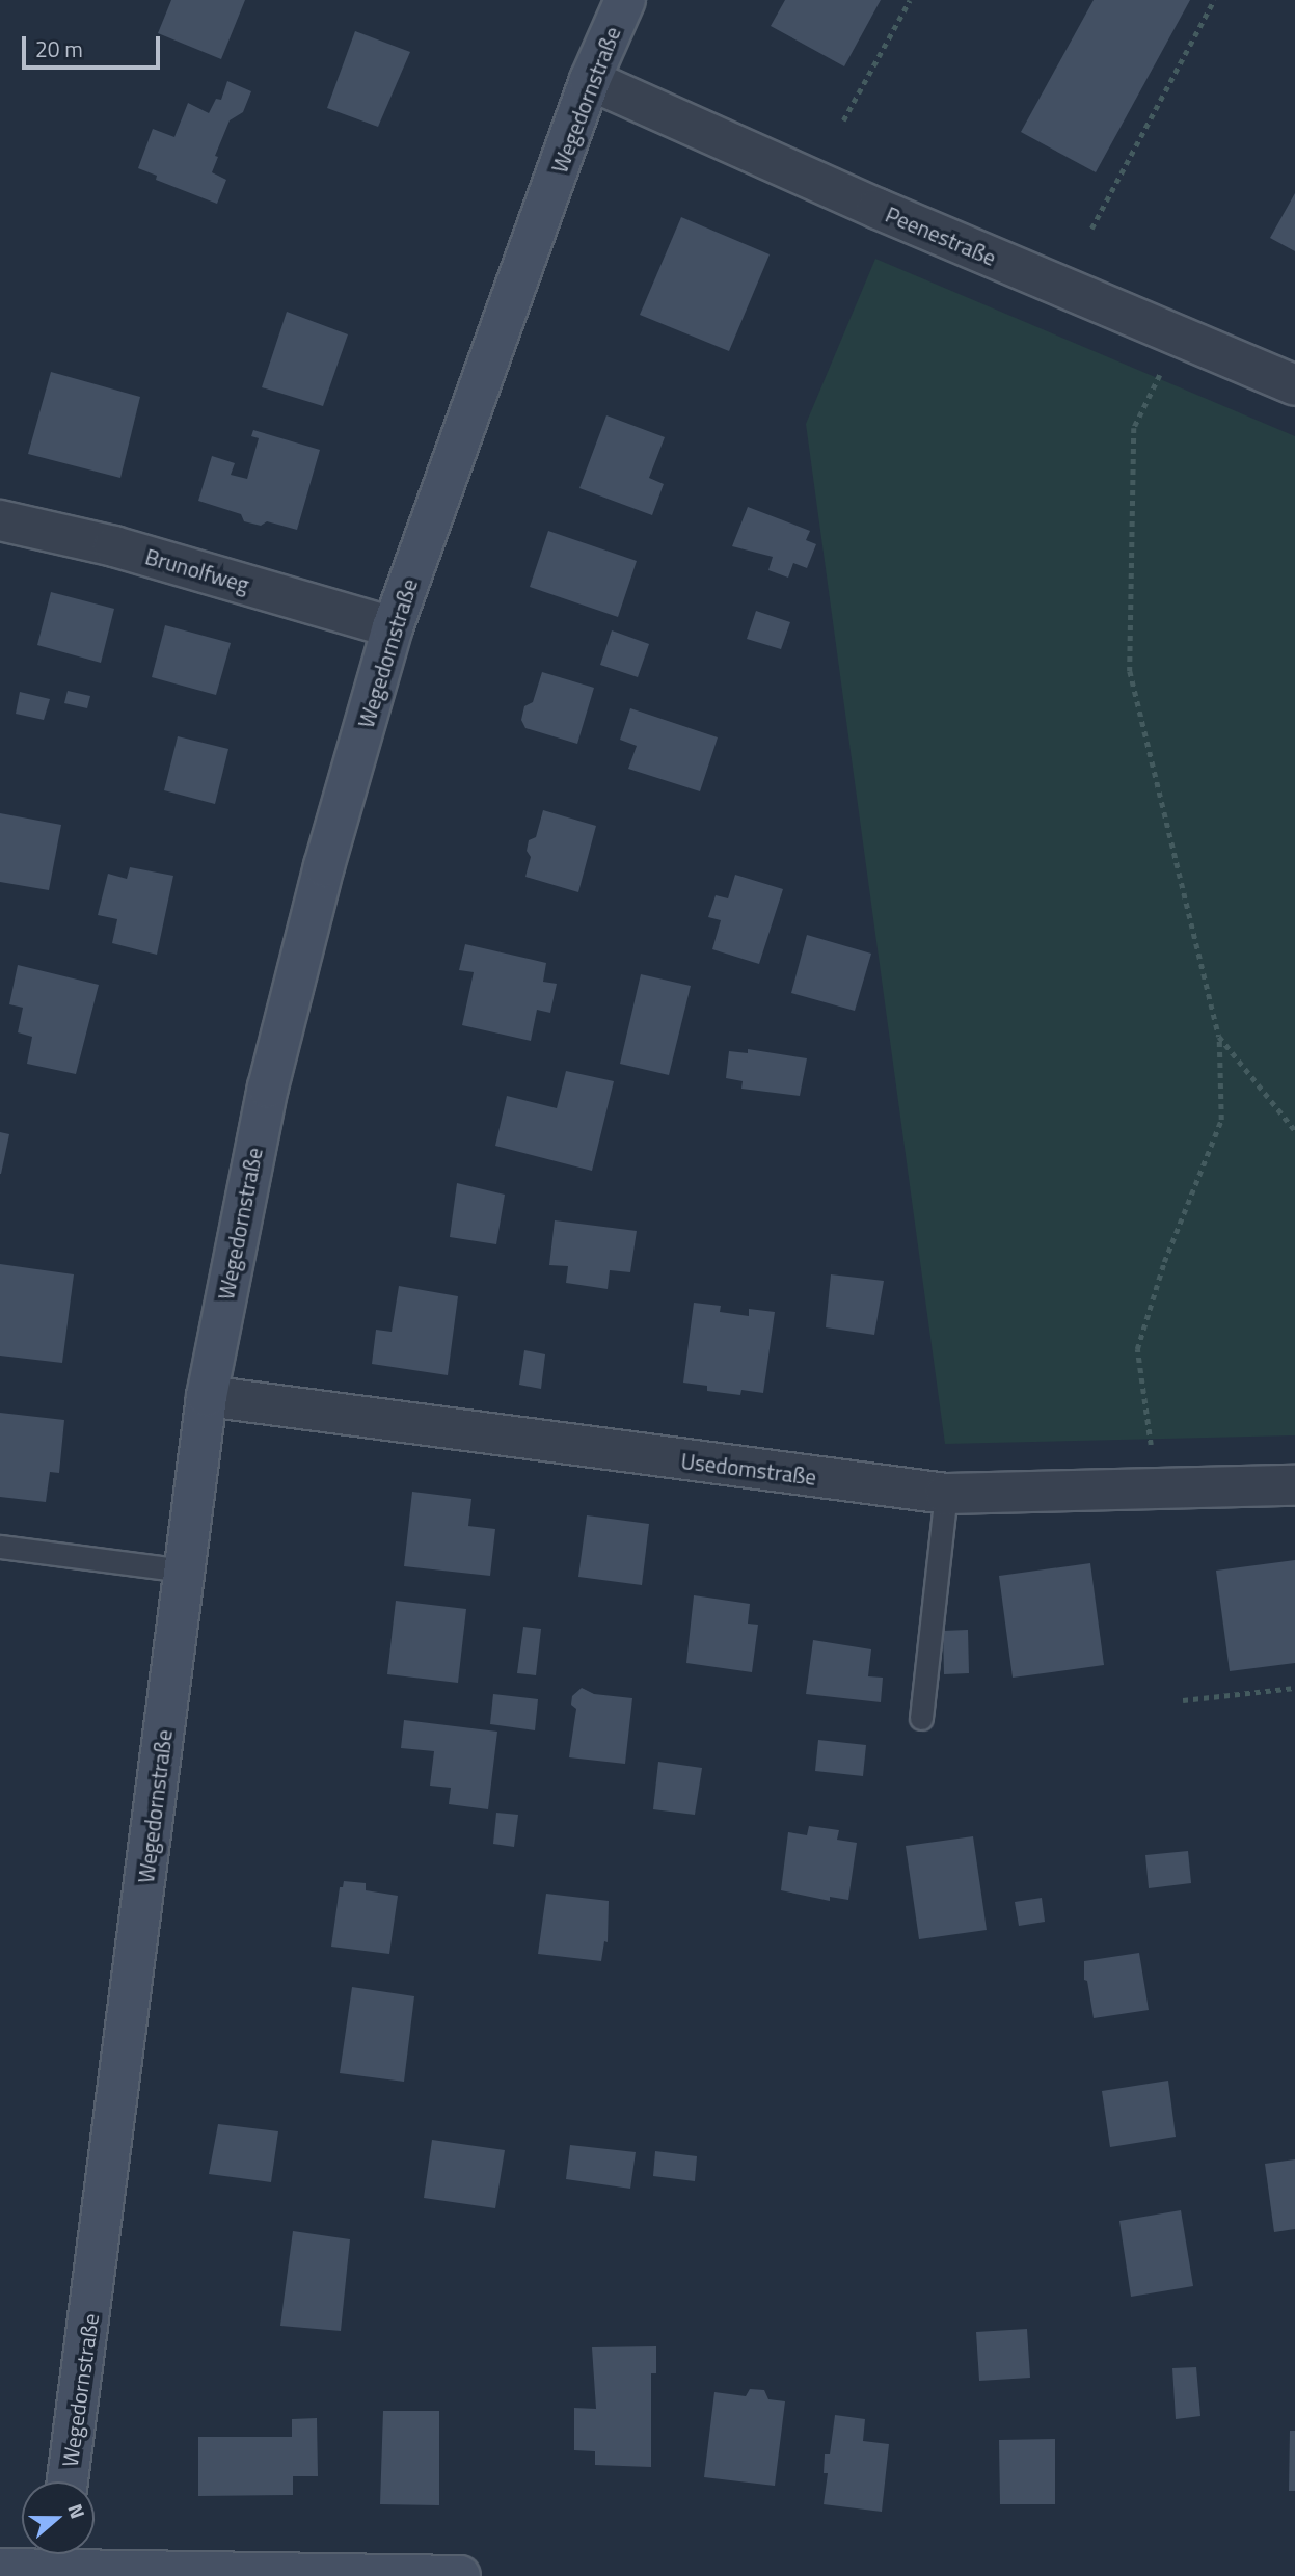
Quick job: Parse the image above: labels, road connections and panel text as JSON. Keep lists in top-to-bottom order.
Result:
{
  "streets": {
    "street": [
      "Wegedornstraße",
      "Peenestraße",
      "Brunolfweg",
      "Usedomstraße"
    ]
  },
  "crossings": [
    ["Wegedornstraße", "Peenestraße"],
    ["Wegedornstraße", "Brunolfweg"],
    ["Wegedornstraße", "Usedomstraße"]
  ],
  "scale_bar": "20 m",
  "north": "right"
}
